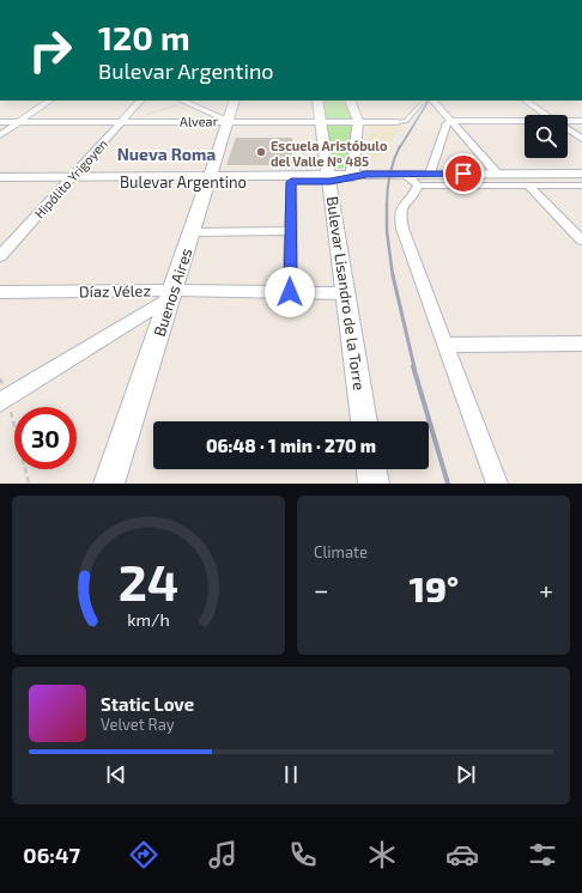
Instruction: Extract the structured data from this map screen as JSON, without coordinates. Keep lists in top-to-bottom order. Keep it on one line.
{"streets":{"main road":["Bulevar Argentino","Buenos Aires","Bulevar Lisandro de la Torre"],"street":["Alvear","Hipólito Yrigoyen","Díaz Vélez"]},"crossings":[["Alvear","Hipólito Yrigoyen"],["Alvear","Buenos Aires"],["Alvear","Bulevar Lisandro de la Torre"],["Hipólito Yrigoyen","Bulevar Argentino"],["Bulevar Argentino","Buenos Aires"],["Bulevar Argentino","Bulevar Lisandro de la Torre"],["Díaz Vélez","Buenos Aires"],["Díaz Vélez","Bulevar Lisandro de la Torre"]],"districts":["Nueva Roma"],"places":["Escuela Aristóbulo del Valle Nº 485"],"page":{"turn":["120 m","Bulevar Argentino"],"limit":"30","trip":"06:48 · 1 min · 270 m","tile":"Climate","heat":["−","19°","+"],"song":["Static Love","Velvet Ray"],"tabs":"06:47","gauge":["24","km/h"]}}
